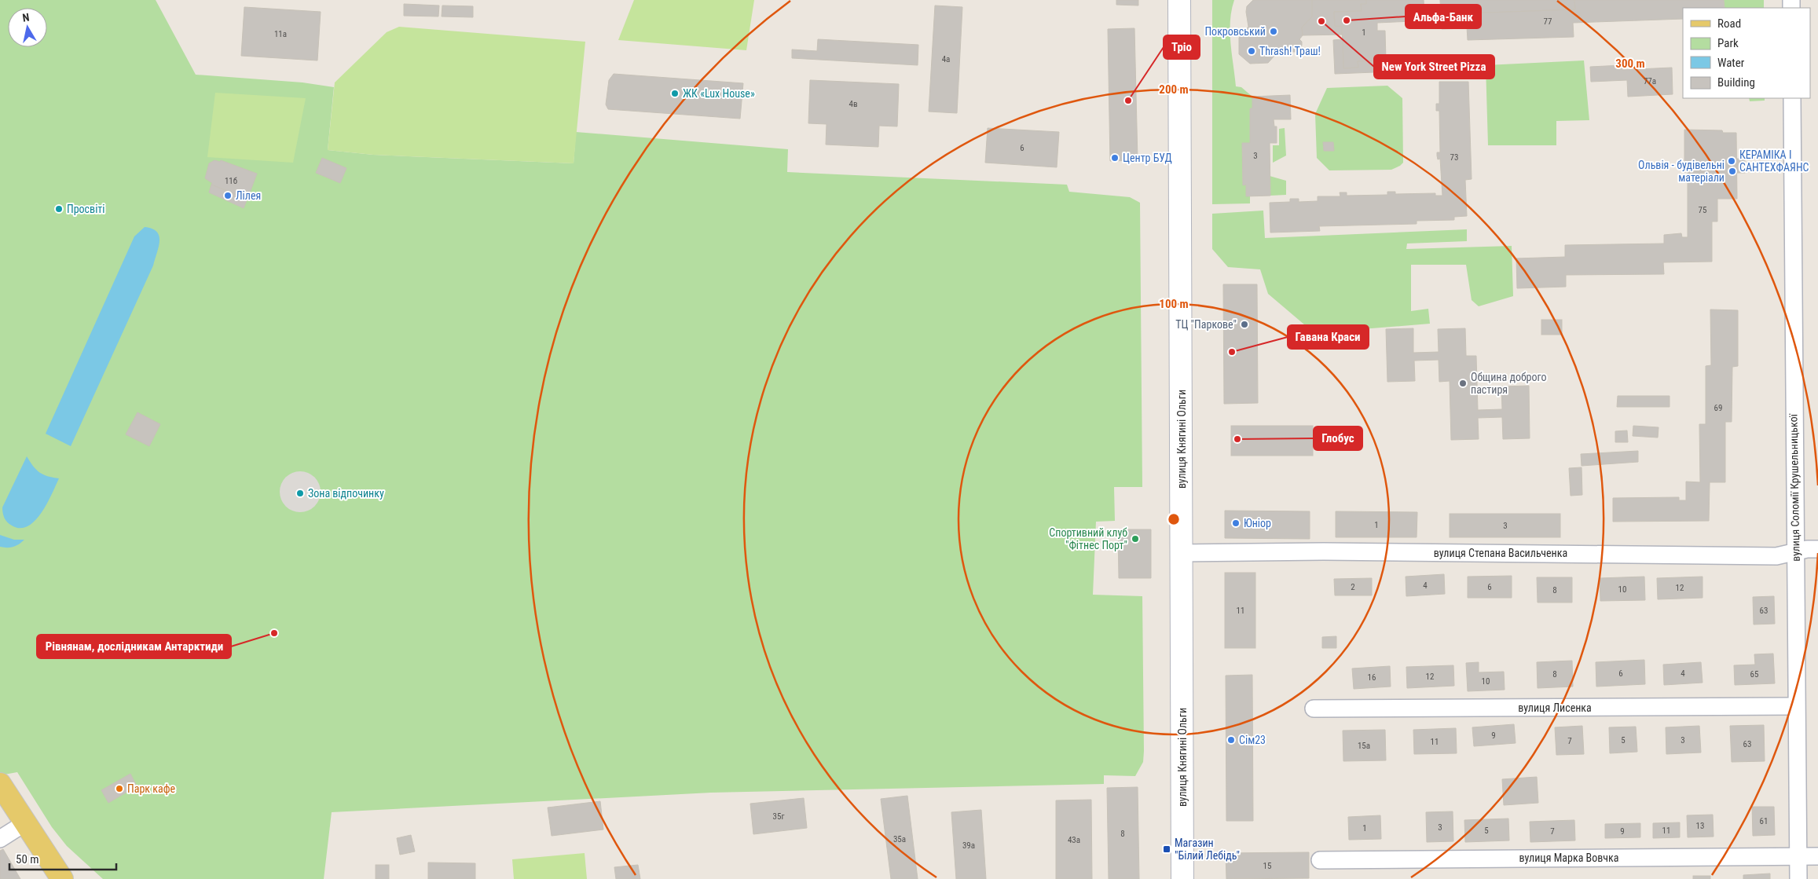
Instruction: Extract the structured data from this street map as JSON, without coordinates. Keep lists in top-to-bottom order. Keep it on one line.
{"streets":{"street":["вулиця Княгині Ольги","вулиця Соломії Крушельницької","вулиця Степана Васильченка","вулиця Лисенка","вулиця Марка Вовчка"]},"crossings":[["вулиця Княгині Ольги","вулиця Степана Васильченка"],["вулиця Соломії Крушельницької","вулиця Степана Васильченка"],["вулиця Соломії Крушельницької","вулиця Лисенка"],["вулиця Соломії Крушельницької","вулиця Марка Вовчка"]],"places":{"other":["Альфа-Банк","New York Street Pizza","Покровський","Thrash! Траш!","ЖК «Lux House»","Тріо","Центр БУД","КЕРАМІКА І САНТЕХФАЯНС","Ольвія - будівельні матеріали","Лілея","Просвіті","ТЦ \"Паркове\"","Гавана Краси","Община доброго пастиря","Глобус","Зона відпочинку","Юніор","Спортивний клуб \"Фітнес Порт\"","Рівнянам, дослідникам Антарктиди","Сім23","Парк кафе"],"transit":["Магазин \"Білий Лебідь\""]},"house_numbers":["77","1","11а","4а","77а","4в","6","3","73","11б","75","69","1","3","4","2","6","12","10","8","11","63","6","4","8","65","12","16","10","9","5","3","7","11","63","15а","35г","61","13","3","1","5","11","7","9","8","35а","43а","39а","15"],"legend":["Road","Park","Water","Building"],"scale_bar":"50 m","north":"top","rings":["300 m","200 m","100 m"]}
